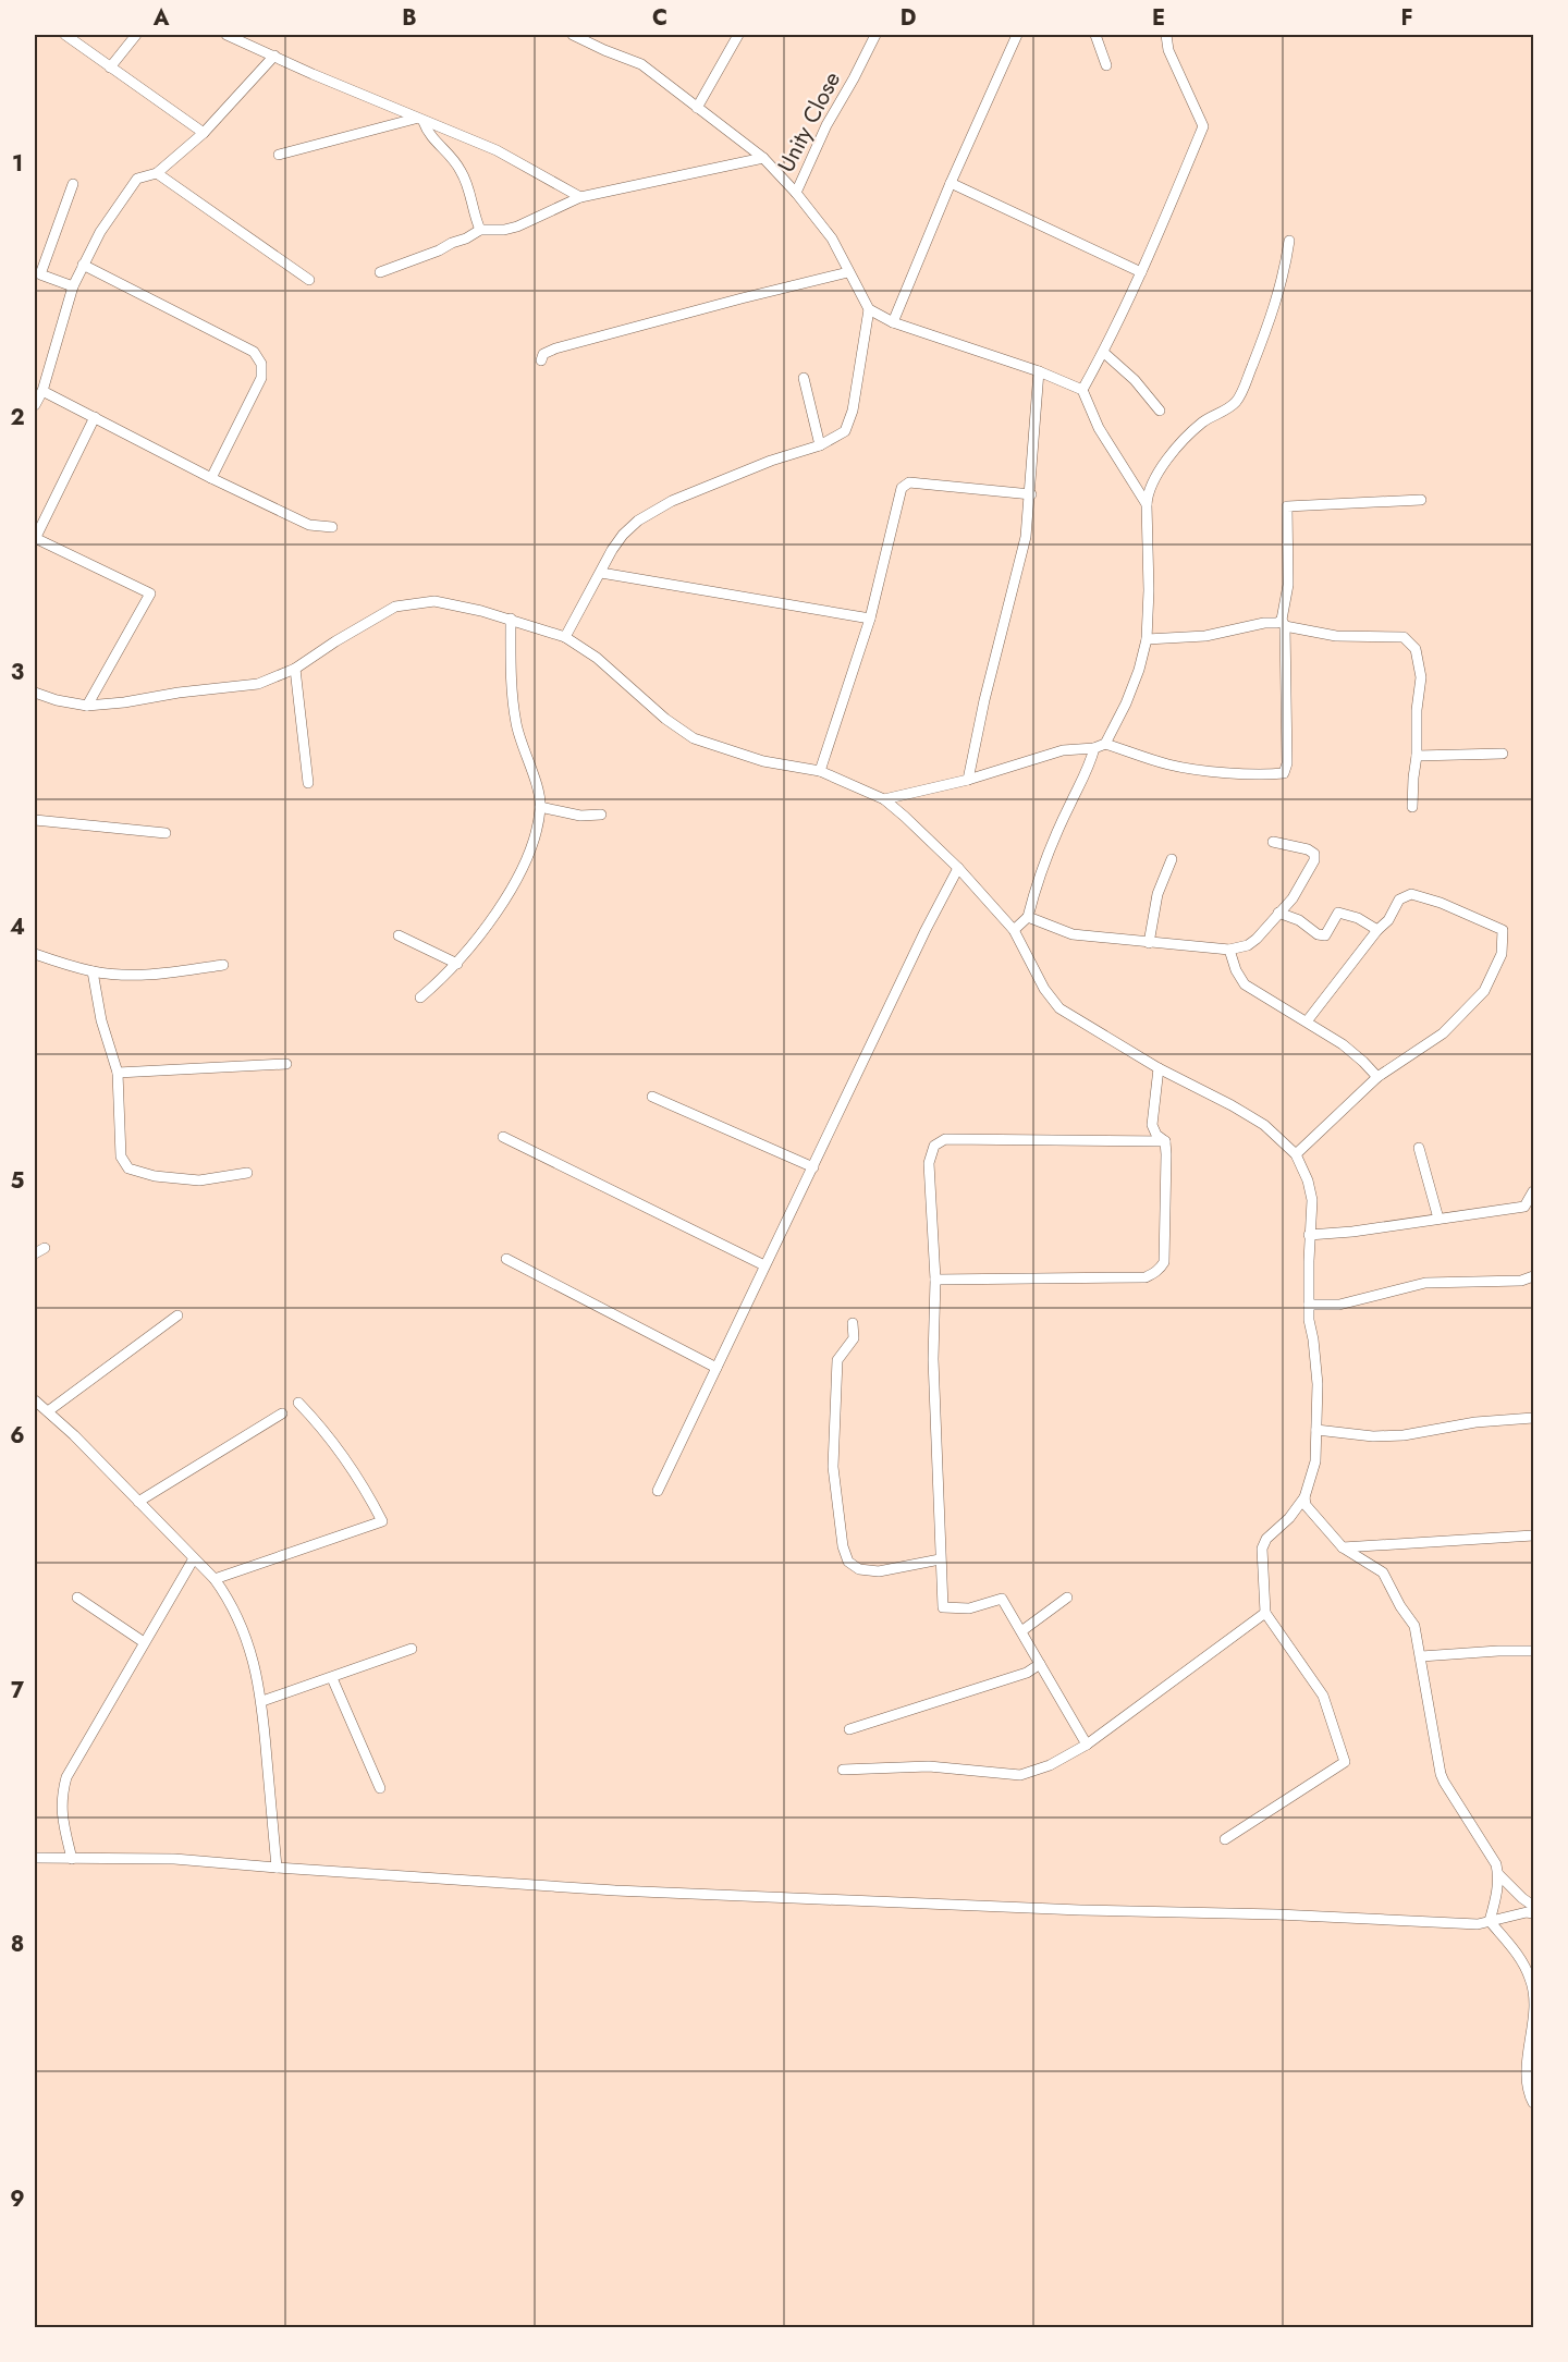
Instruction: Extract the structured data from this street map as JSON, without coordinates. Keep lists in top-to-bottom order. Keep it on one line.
{"streets":{"street":["Unity Close"]},"grid":{"columns":["A","B","C","D","E","F"],"rows":["1","2","3","4","5","6","7","8","9"]}}
